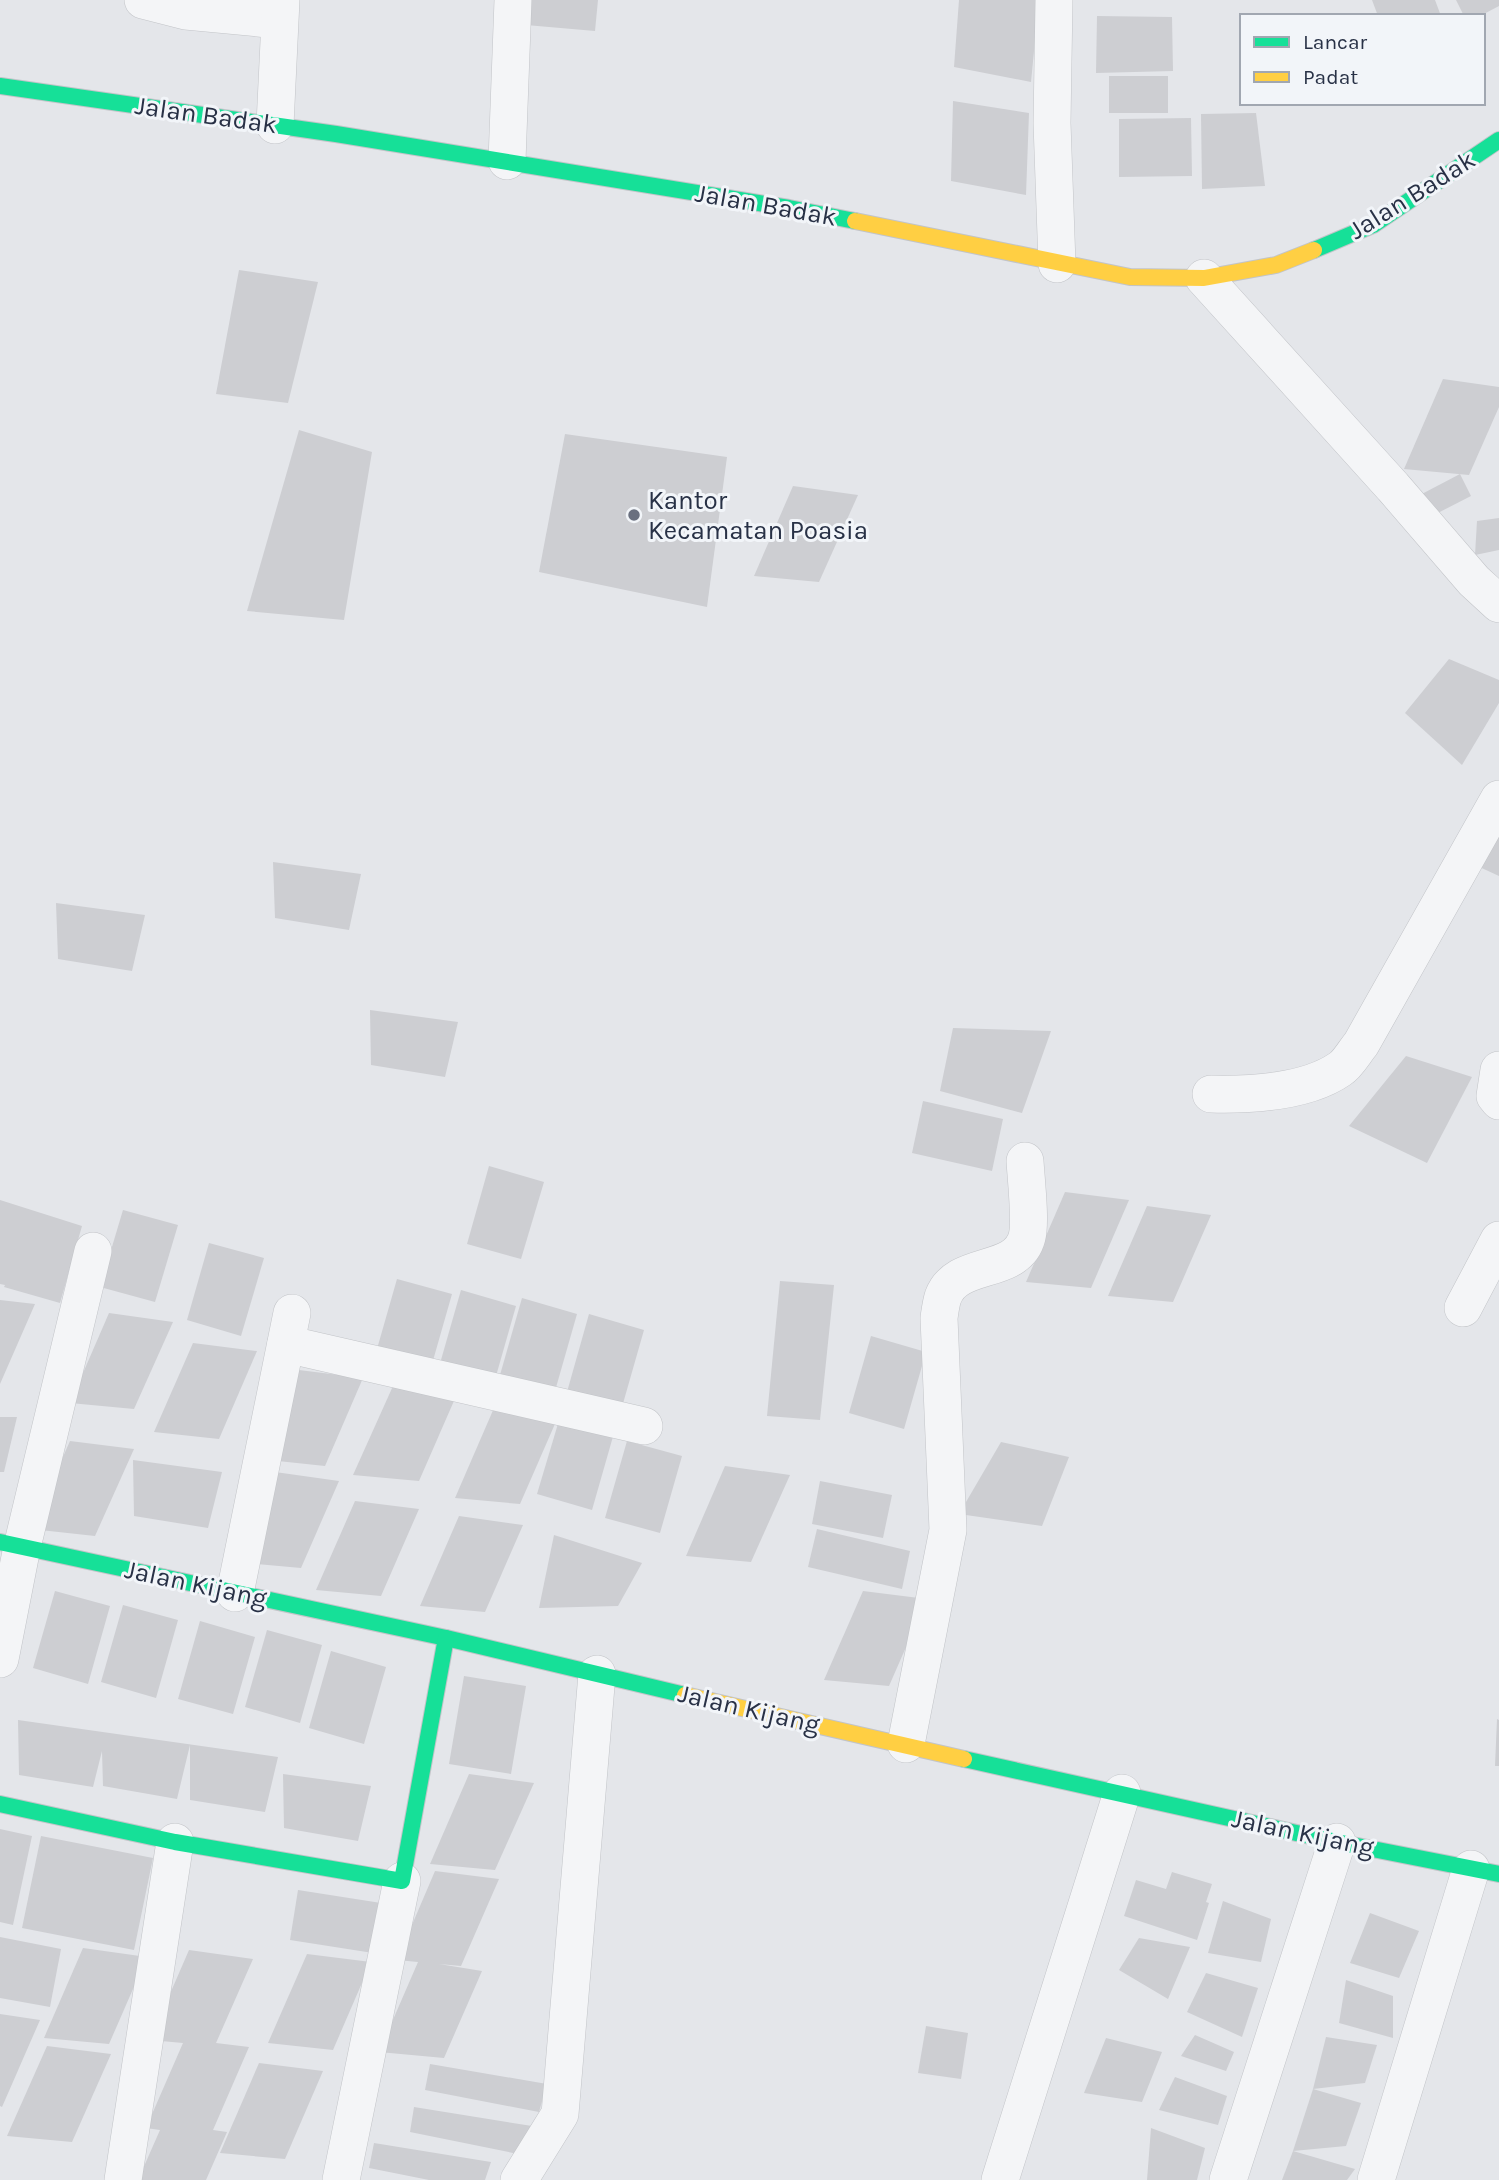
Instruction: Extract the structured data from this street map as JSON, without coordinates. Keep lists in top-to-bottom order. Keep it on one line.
{"streets":{"street":["Jalan Badak","Jalan Kijang"]},"places":["Kantor Kecamatan Poasia"],"legend":["Lancar","Padat"]}
